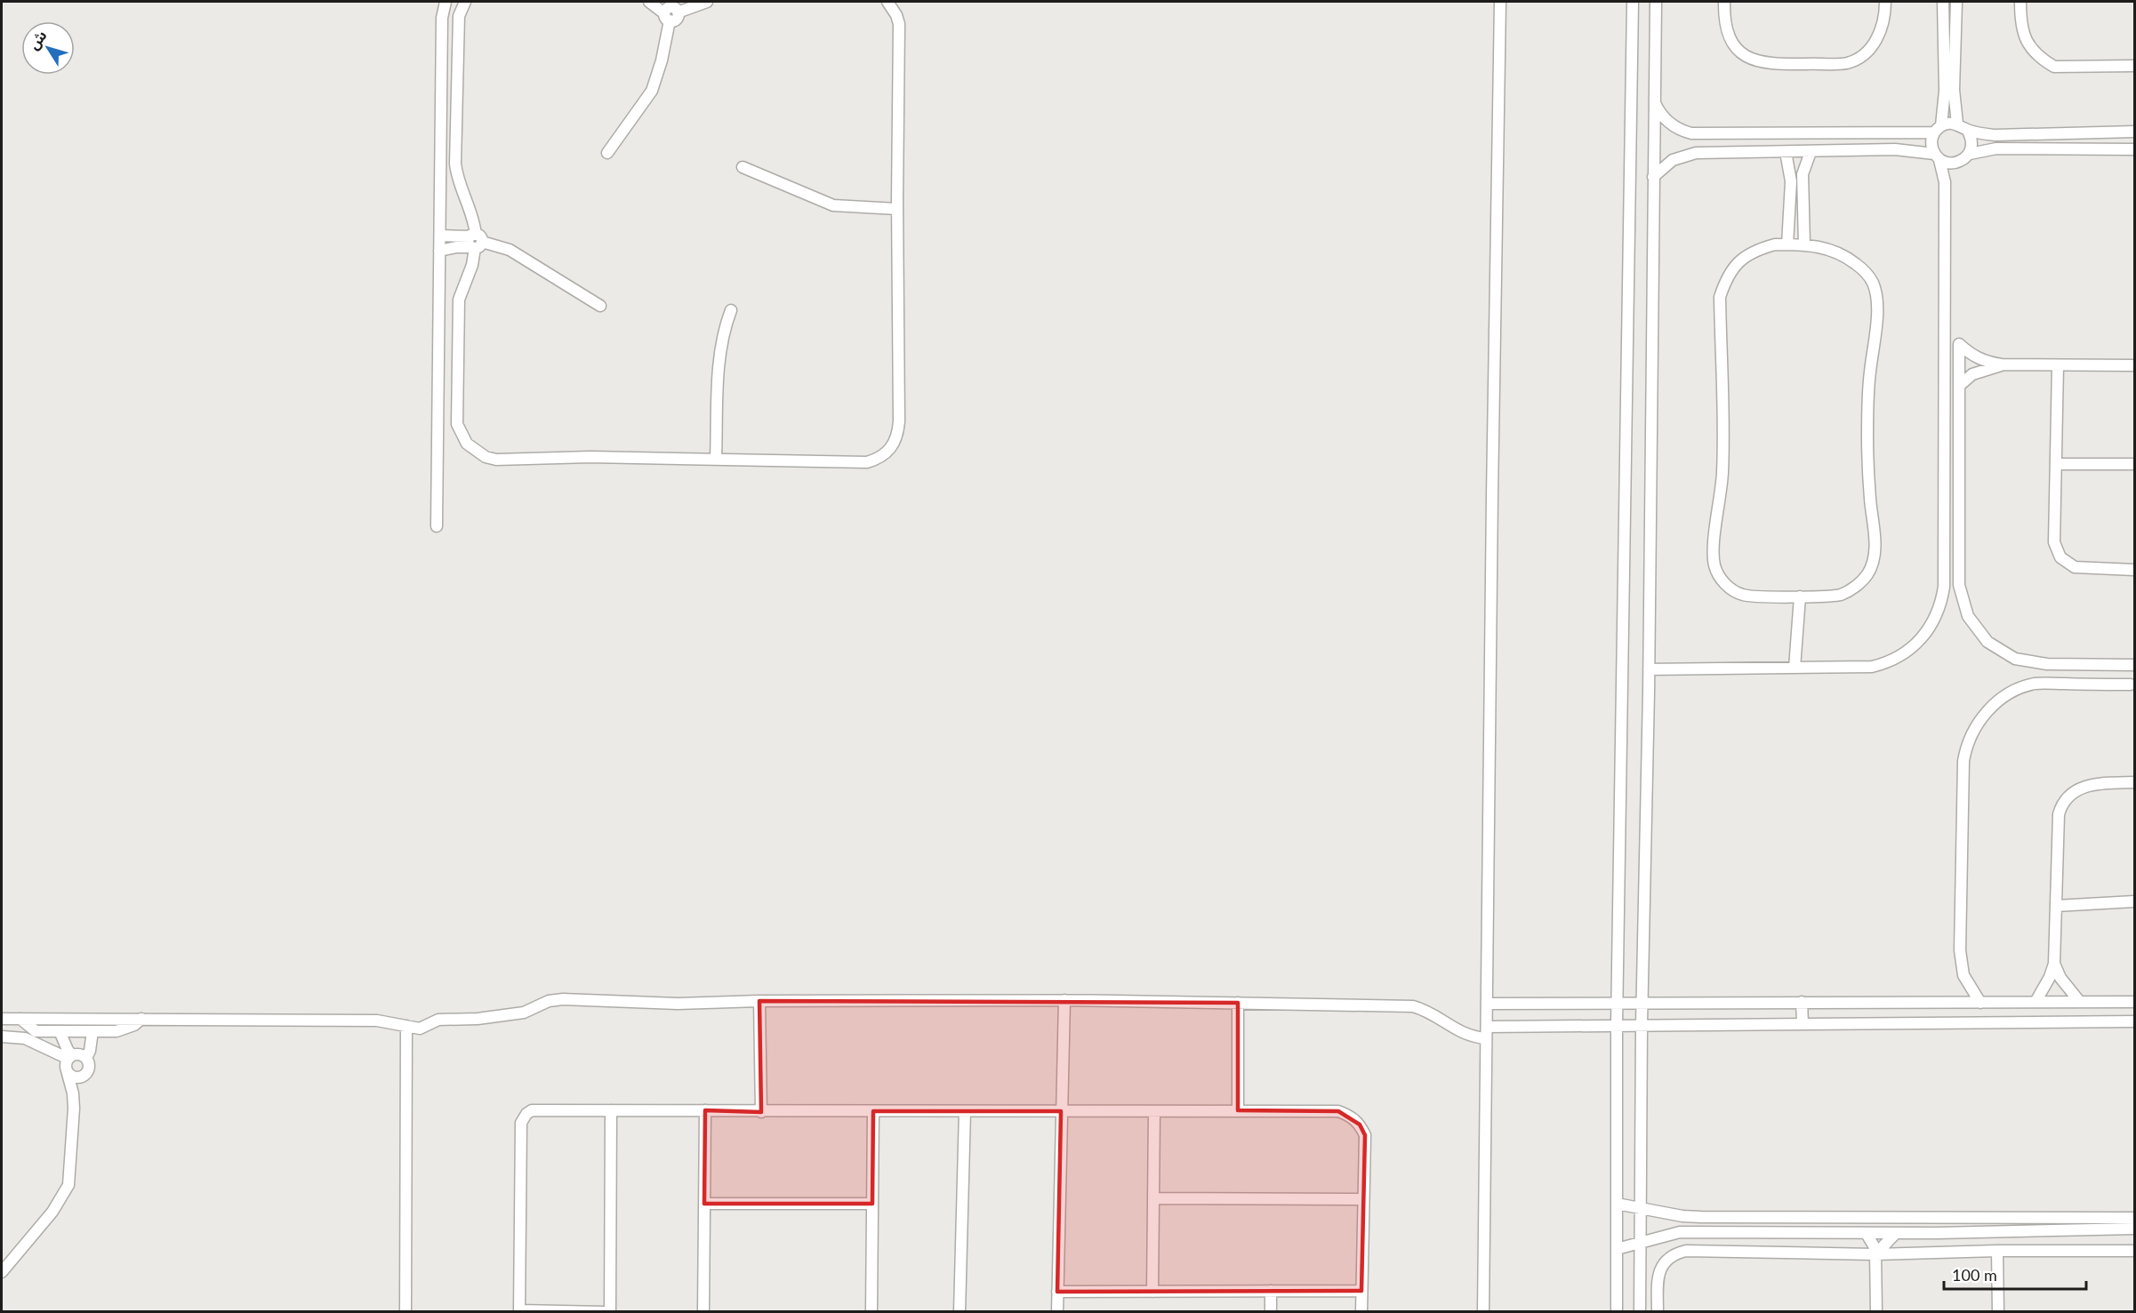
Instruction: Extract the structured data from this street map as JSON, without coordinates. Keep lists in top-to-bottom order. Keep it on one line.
{"scale_bar":"100 m","north":"top left"}
